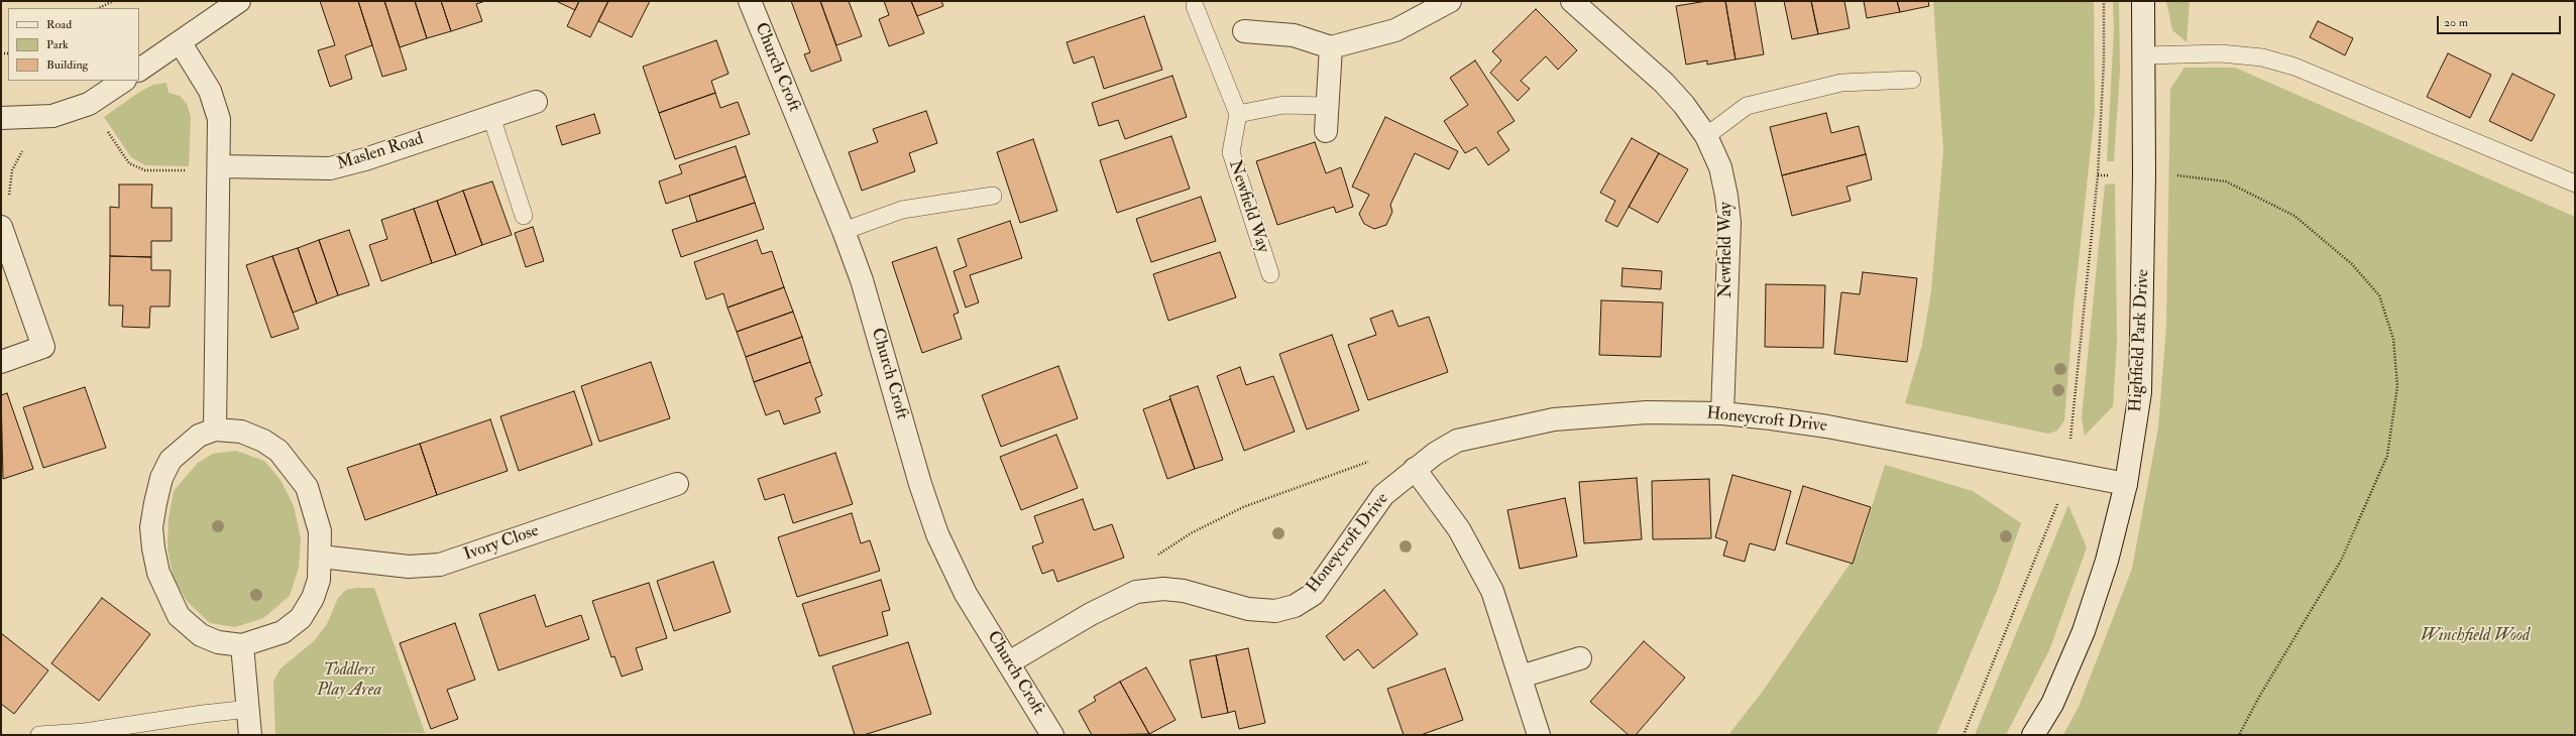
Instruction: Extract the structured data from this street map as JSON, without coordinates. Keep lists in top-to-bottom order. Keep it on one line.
{"streets":{"street":["Church Croft","Maslen Road","Newfield Way","Highfield Park Drive","Honeycroft Drive","Ivory Close"]},"crossings":[["Church Croft","Honeycroft Drive"],["Newfield Way","Honeycroft Drive"],["Highfield Park Drive","Honeycroft Drive"]],"parks":["Winchfield Wood","Toddlers Play Area"],"legend":["Road","Park","Building"],"scale_bar":"20 m"}
